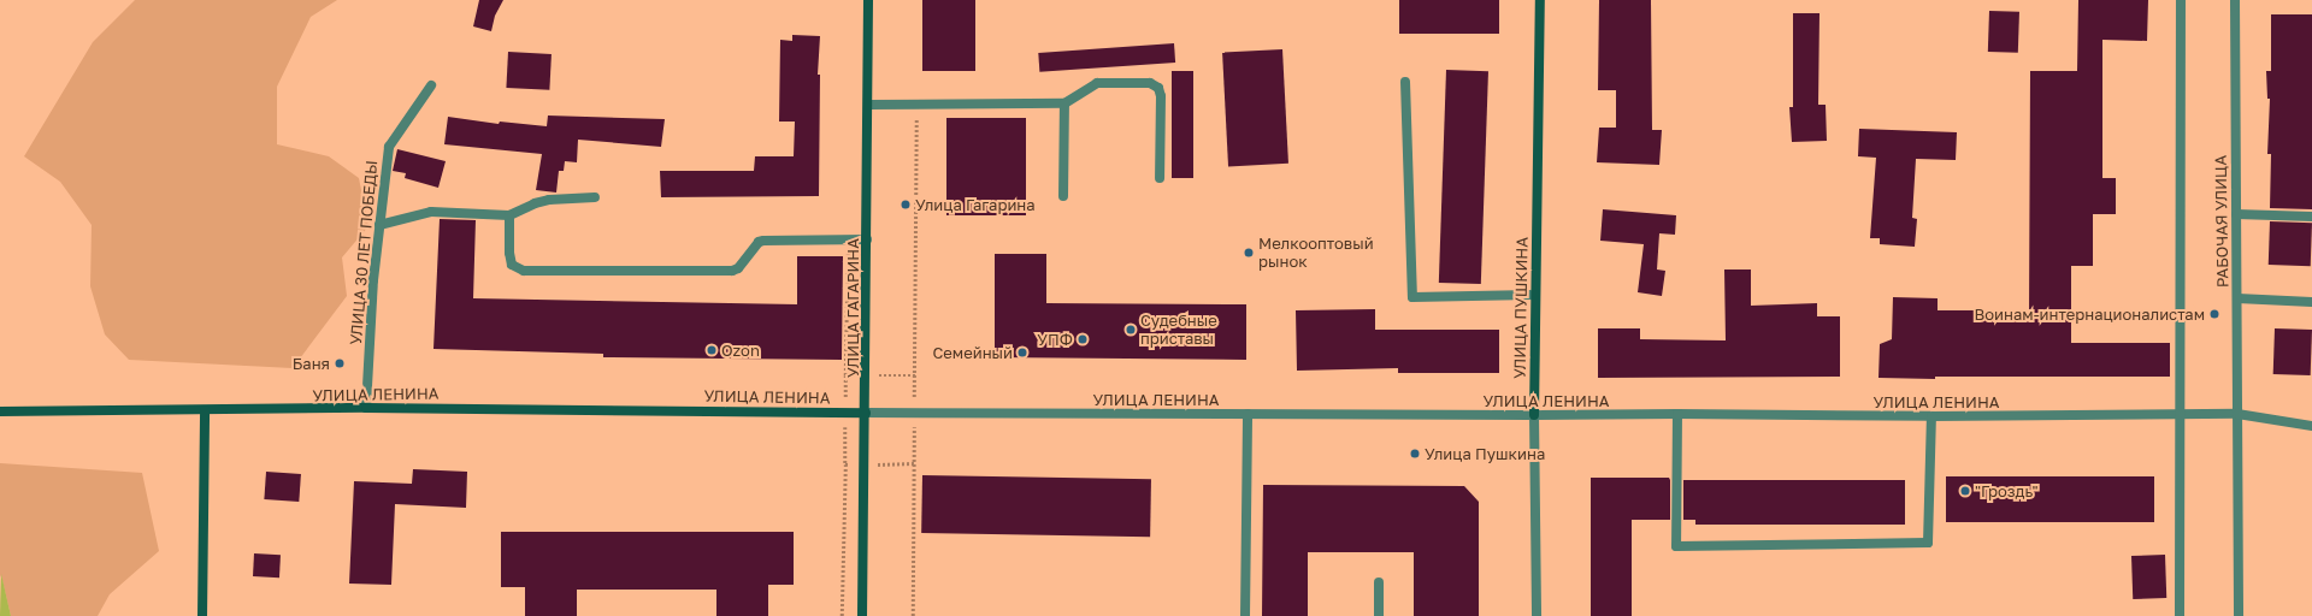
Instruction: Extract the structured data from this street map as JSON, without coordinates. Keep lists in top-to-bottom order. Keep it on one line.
{"streets":{"street":["РАБОЧАЯ УЛИЦА","УЛИЦА 30 ЛЕТ ПОБЕДЫ","УЛИЦА ГАГАРИНА","УЛИЦА ПУШКИНА","УЛИЦА ЛЕНИНА"]},"crossings":[["РАБОЧАЯ УЛИЦА","УЛИЦА ЛЕНИНА"],["УЛИЦА 30 ЛЕТ ПОБЕДЫ","УЛИЦА ЛЕНИНА"],["УЛИЦА ГАГАРИНА","УЛИЦА ЛЕНИНА"],["УЛИЦА ПУШКИНА","УЛИЦА ЛЕНИНА"]],"places":["Улица Гагарина","Мелкооптовый рынок","Воинам-интернационалистам","Судебные приставы","УПФ","Ozon","Семейный","Баня","Улица Пушкина","\"Гроздь\""]}
